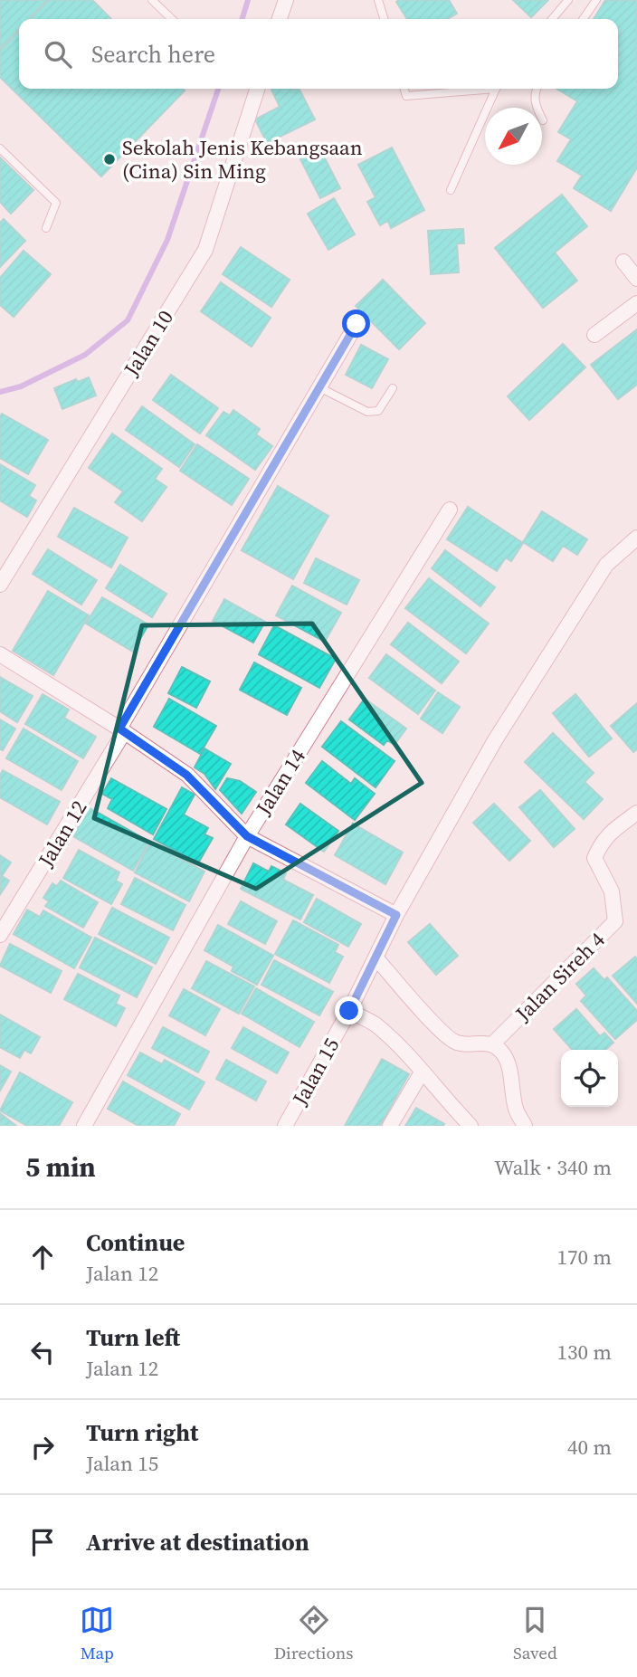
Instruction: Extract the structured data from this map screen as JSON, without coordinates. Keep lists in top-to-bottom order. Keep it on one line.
{"streets":{"street":["Jalan 10","Jalan 14","Jalan 12","Jalan Sireh 4","Jalan 15"]},"places":["Sekolah Jenis Kebangsaan (Cina) Sin Ming"],"north":"bottom left","page":{"search":"Search here","heading":["5 min","Walk · 340 m"],"list":[["Continue","Jalan 12","170 m"],["Turn left","Jalan 12","130 m"],["Turn right","Jalan 15","40 m"],"Arrive at destination"],"nav":["Map","Directions","Saved"]}}
